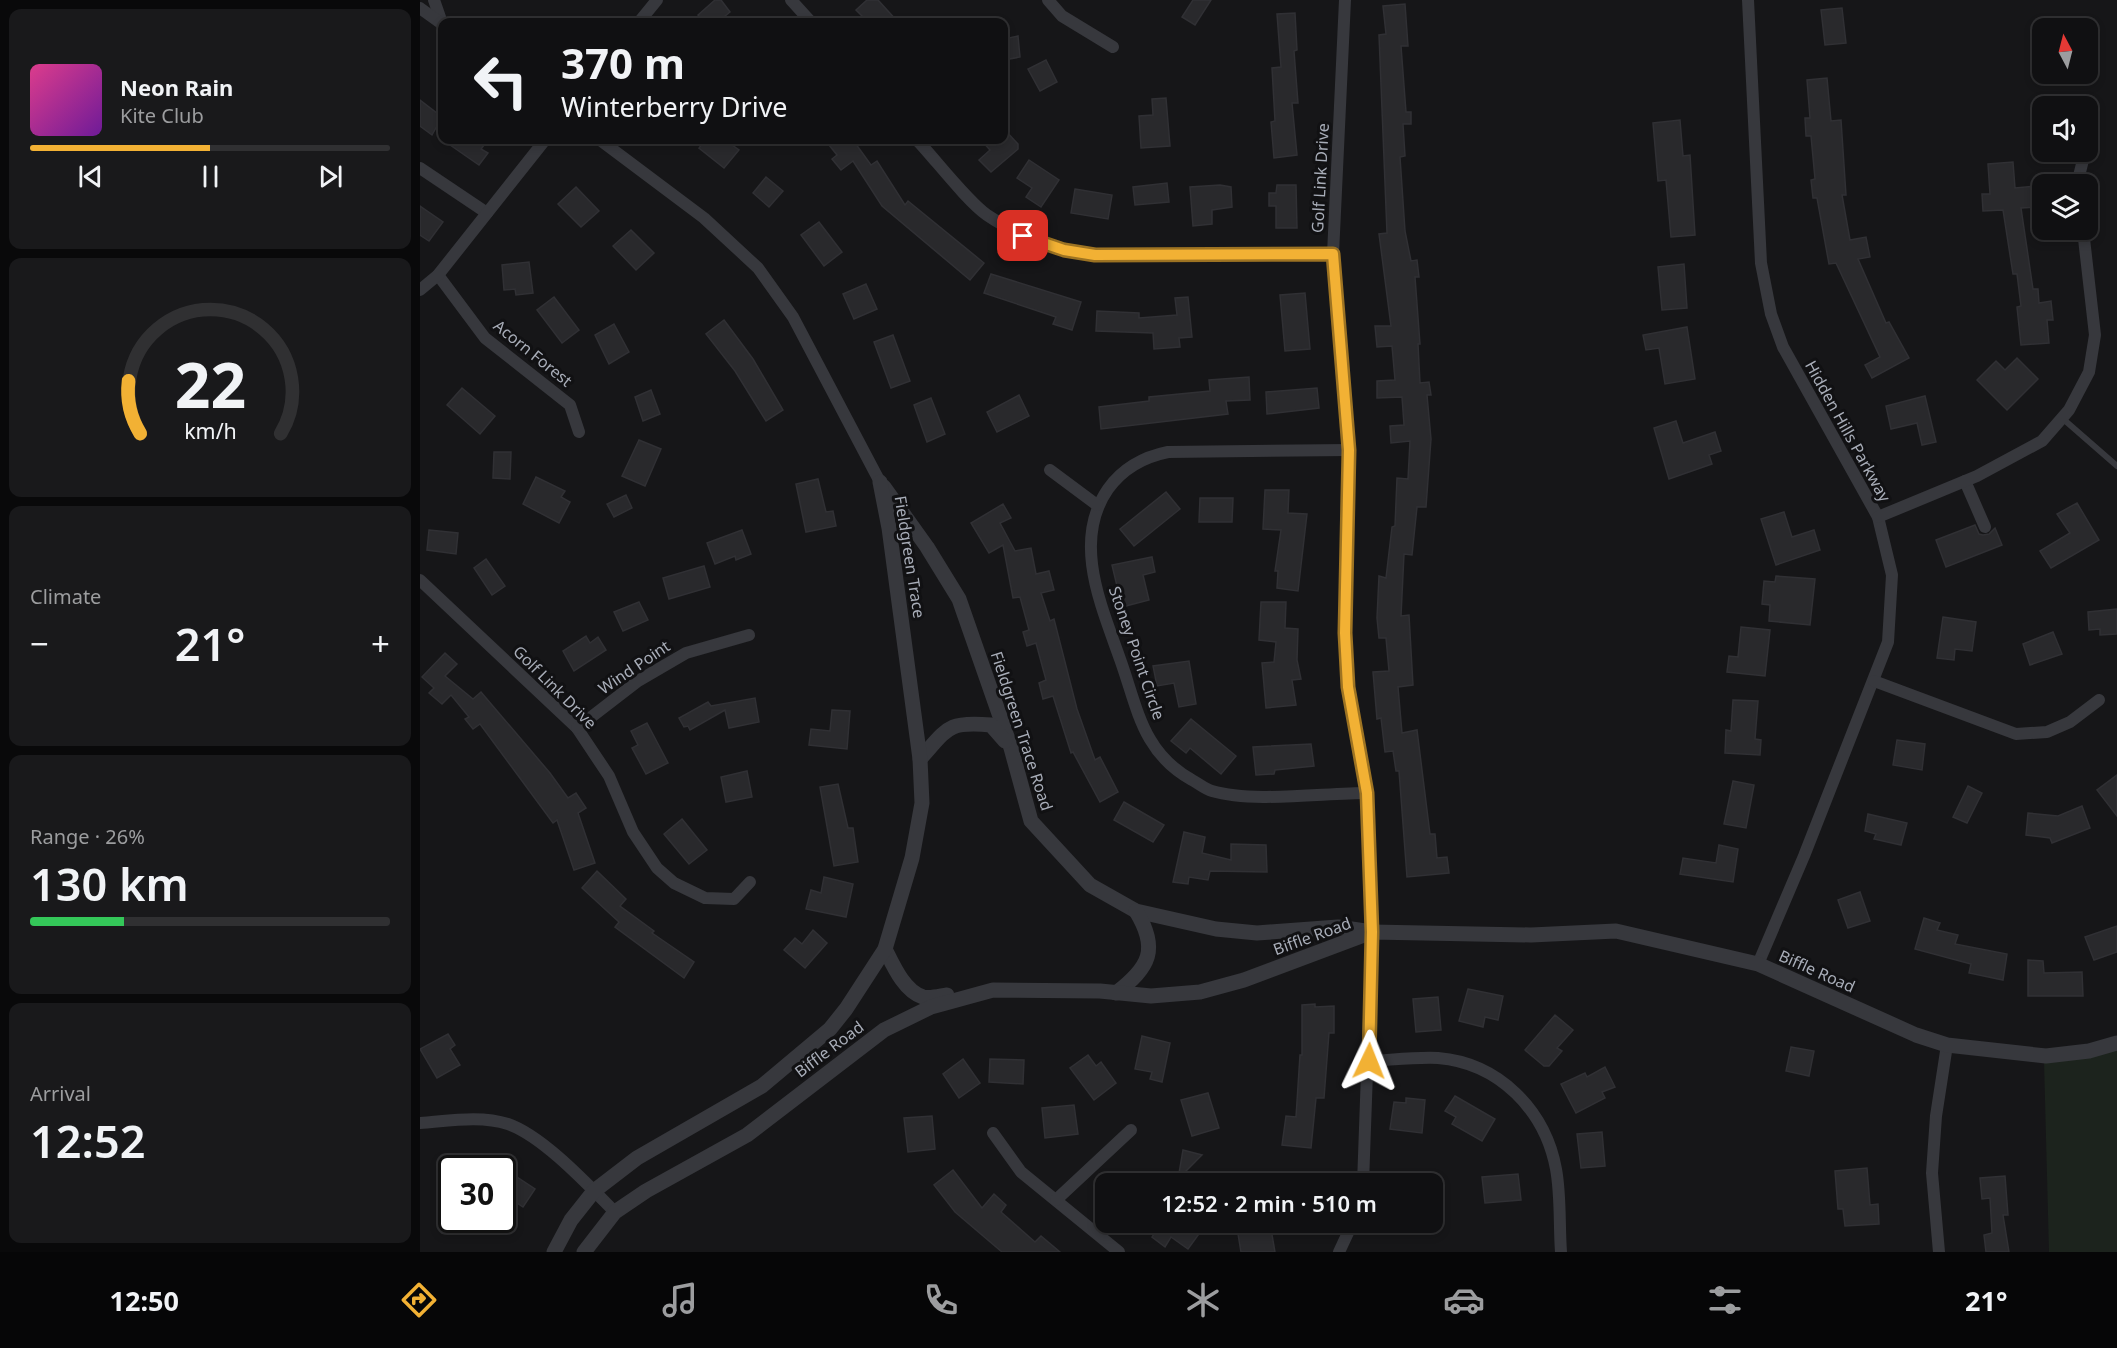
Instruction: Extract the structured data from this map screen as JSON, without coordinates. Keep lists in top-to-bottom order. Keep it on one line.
{"streets":{"street":["Golf Link Drive","Acorn Forest","Hidden Hills Parkway","Fieldgreen Trace","Stoney Point Circle","Wind Point","Fieldgreen Trace Road","Biffle Road"]},"crossings":[["Golf Link Drive","Stoney Point Circle"],["Golf Link Drive","Wind Point"],["Golf Link Drive","Fieldgreen Trace Road"],["Golf Link Drive","Biffle Road"],["Hidden Hills Parkway","Biffle Road"],["Fieldgreen Trace","Fieldgreen Trace Road"],["Fieldgreen Trace","Biffle Road"],["Fieldgreen Trace Road","Biffle Road"]],"north":"top","page":{"turn":["370 m","Winterberry Drive"],"song":["Neon Rain","Kite Club"],"tile":["Climate",["Range · 26%","130 km"],["Arrival","12:52"]],"heat":["−","21°","+"],"limit":"30","trip":"12:52 · 2 min · 510 m","tabs":["12:50","21°"],"gauge":["22","km/h"]}}
